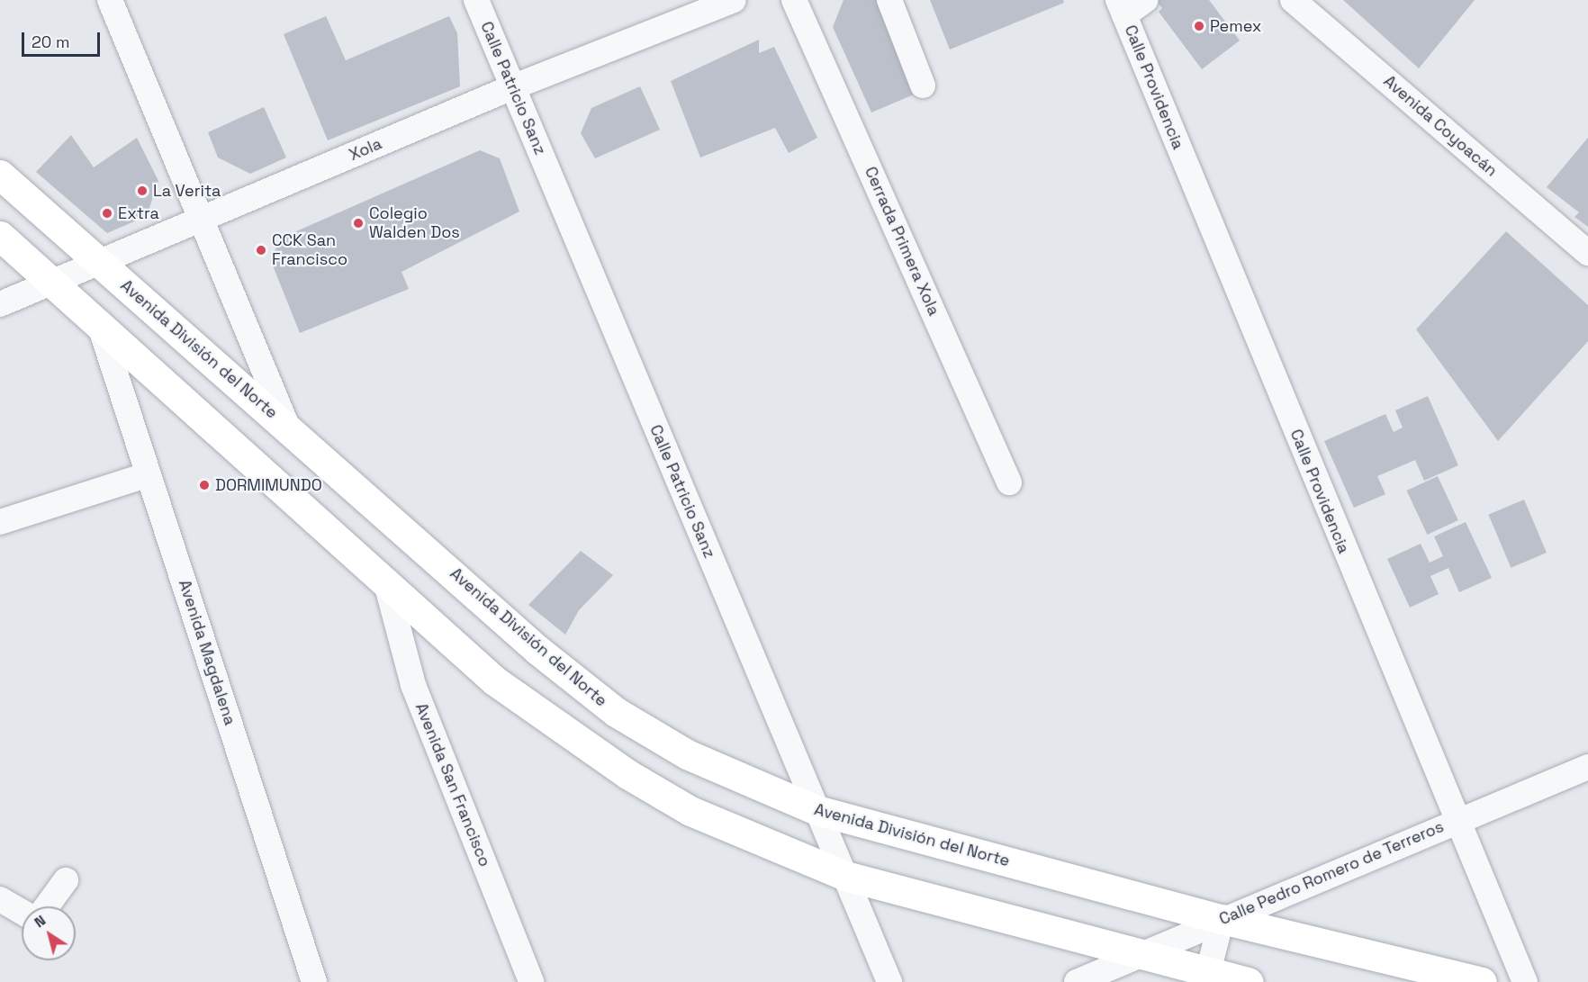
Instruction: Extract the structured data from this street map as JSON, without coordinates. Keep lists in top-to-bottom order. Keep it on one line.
{"streets":{"main road":["Avenida División del Norte"],"street":["Calle Providencia","Calle Patricio Sanz","Avenida Coyoacán","Xola","Cerrada Primera Xola","Avenida Magdalena","Avenida San Francisco","Calle Pedro Romero de Terreros"]},"crossings":[["Calle Providencia","Calle Pedro Romero de Terreros"],["Calle Patricio Sanz","Xola"],["Calle Patricio Sanz","Avenida División del Norte"],["Xola","Avenida División del Norte"],["Avenida División del Norte","Calle Pedro Romero de Terreros"]],"places":["Pemex","La Verita","Extra","Colegio Walden Dos","CCK San Francisco","DORMIMUNDO"],"scale_bar":"20 m","north":"top left"}
